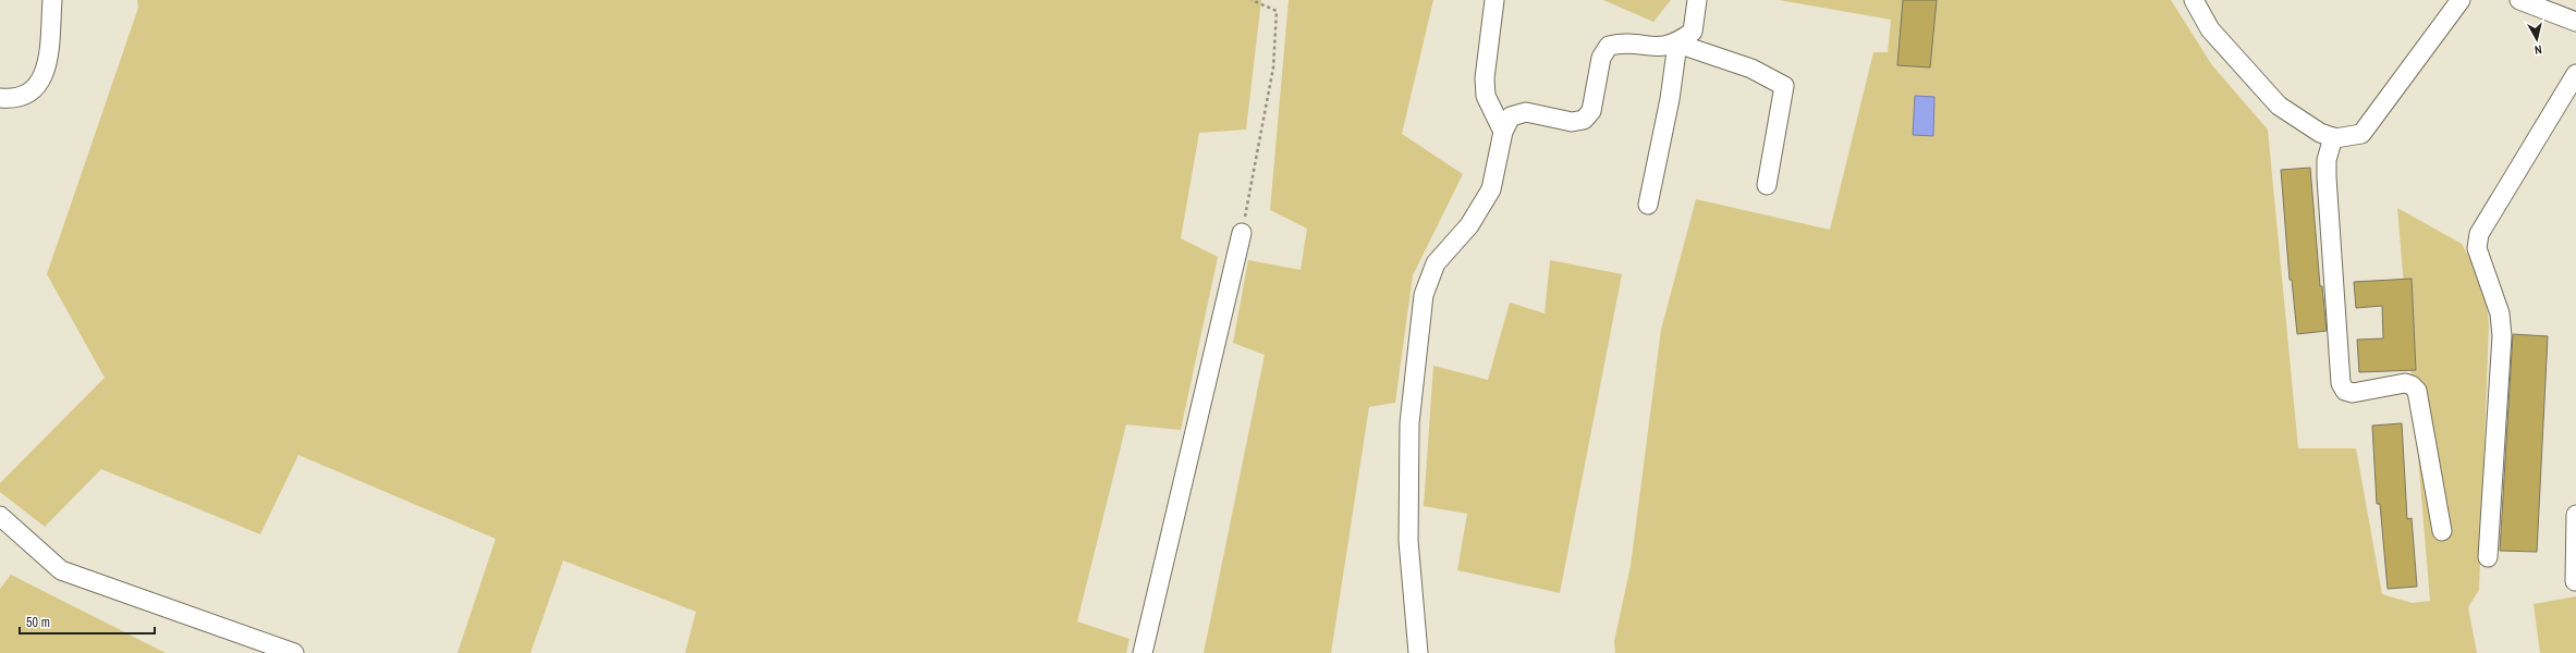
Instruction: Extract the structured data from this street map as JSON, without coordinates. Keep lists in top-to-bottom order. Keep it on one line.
{"scale_bar":"50 m","north":"bottom"}
